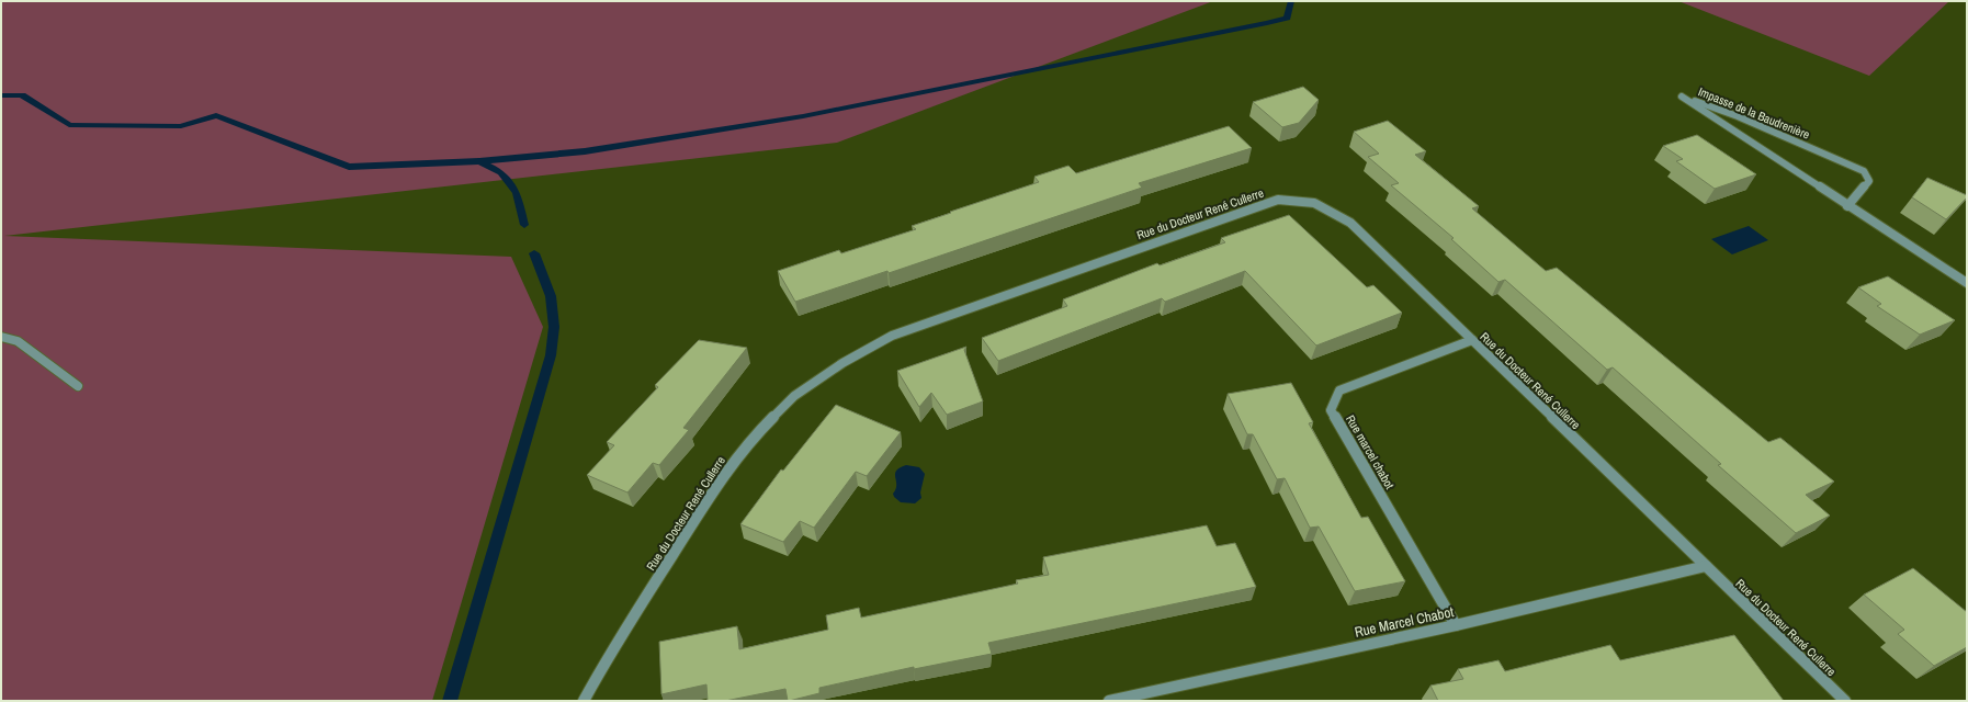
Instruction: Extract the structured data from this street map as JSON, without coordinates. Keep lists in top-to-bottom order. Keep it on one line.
{"streets":{"street":["Impasse de la Baudrenière","Rue du Docteur René Cullerre","Rue marcel chabot","Rue Marcel Chabot"]},"crossings":[["Rue du Docteur René Cullerre","Rue marcel chabot"],["Rue du Docteur René Cullerre","Rue Marcel Chabot"],["Rue marcel chabot","Rue Marcel Chabot"]]}
